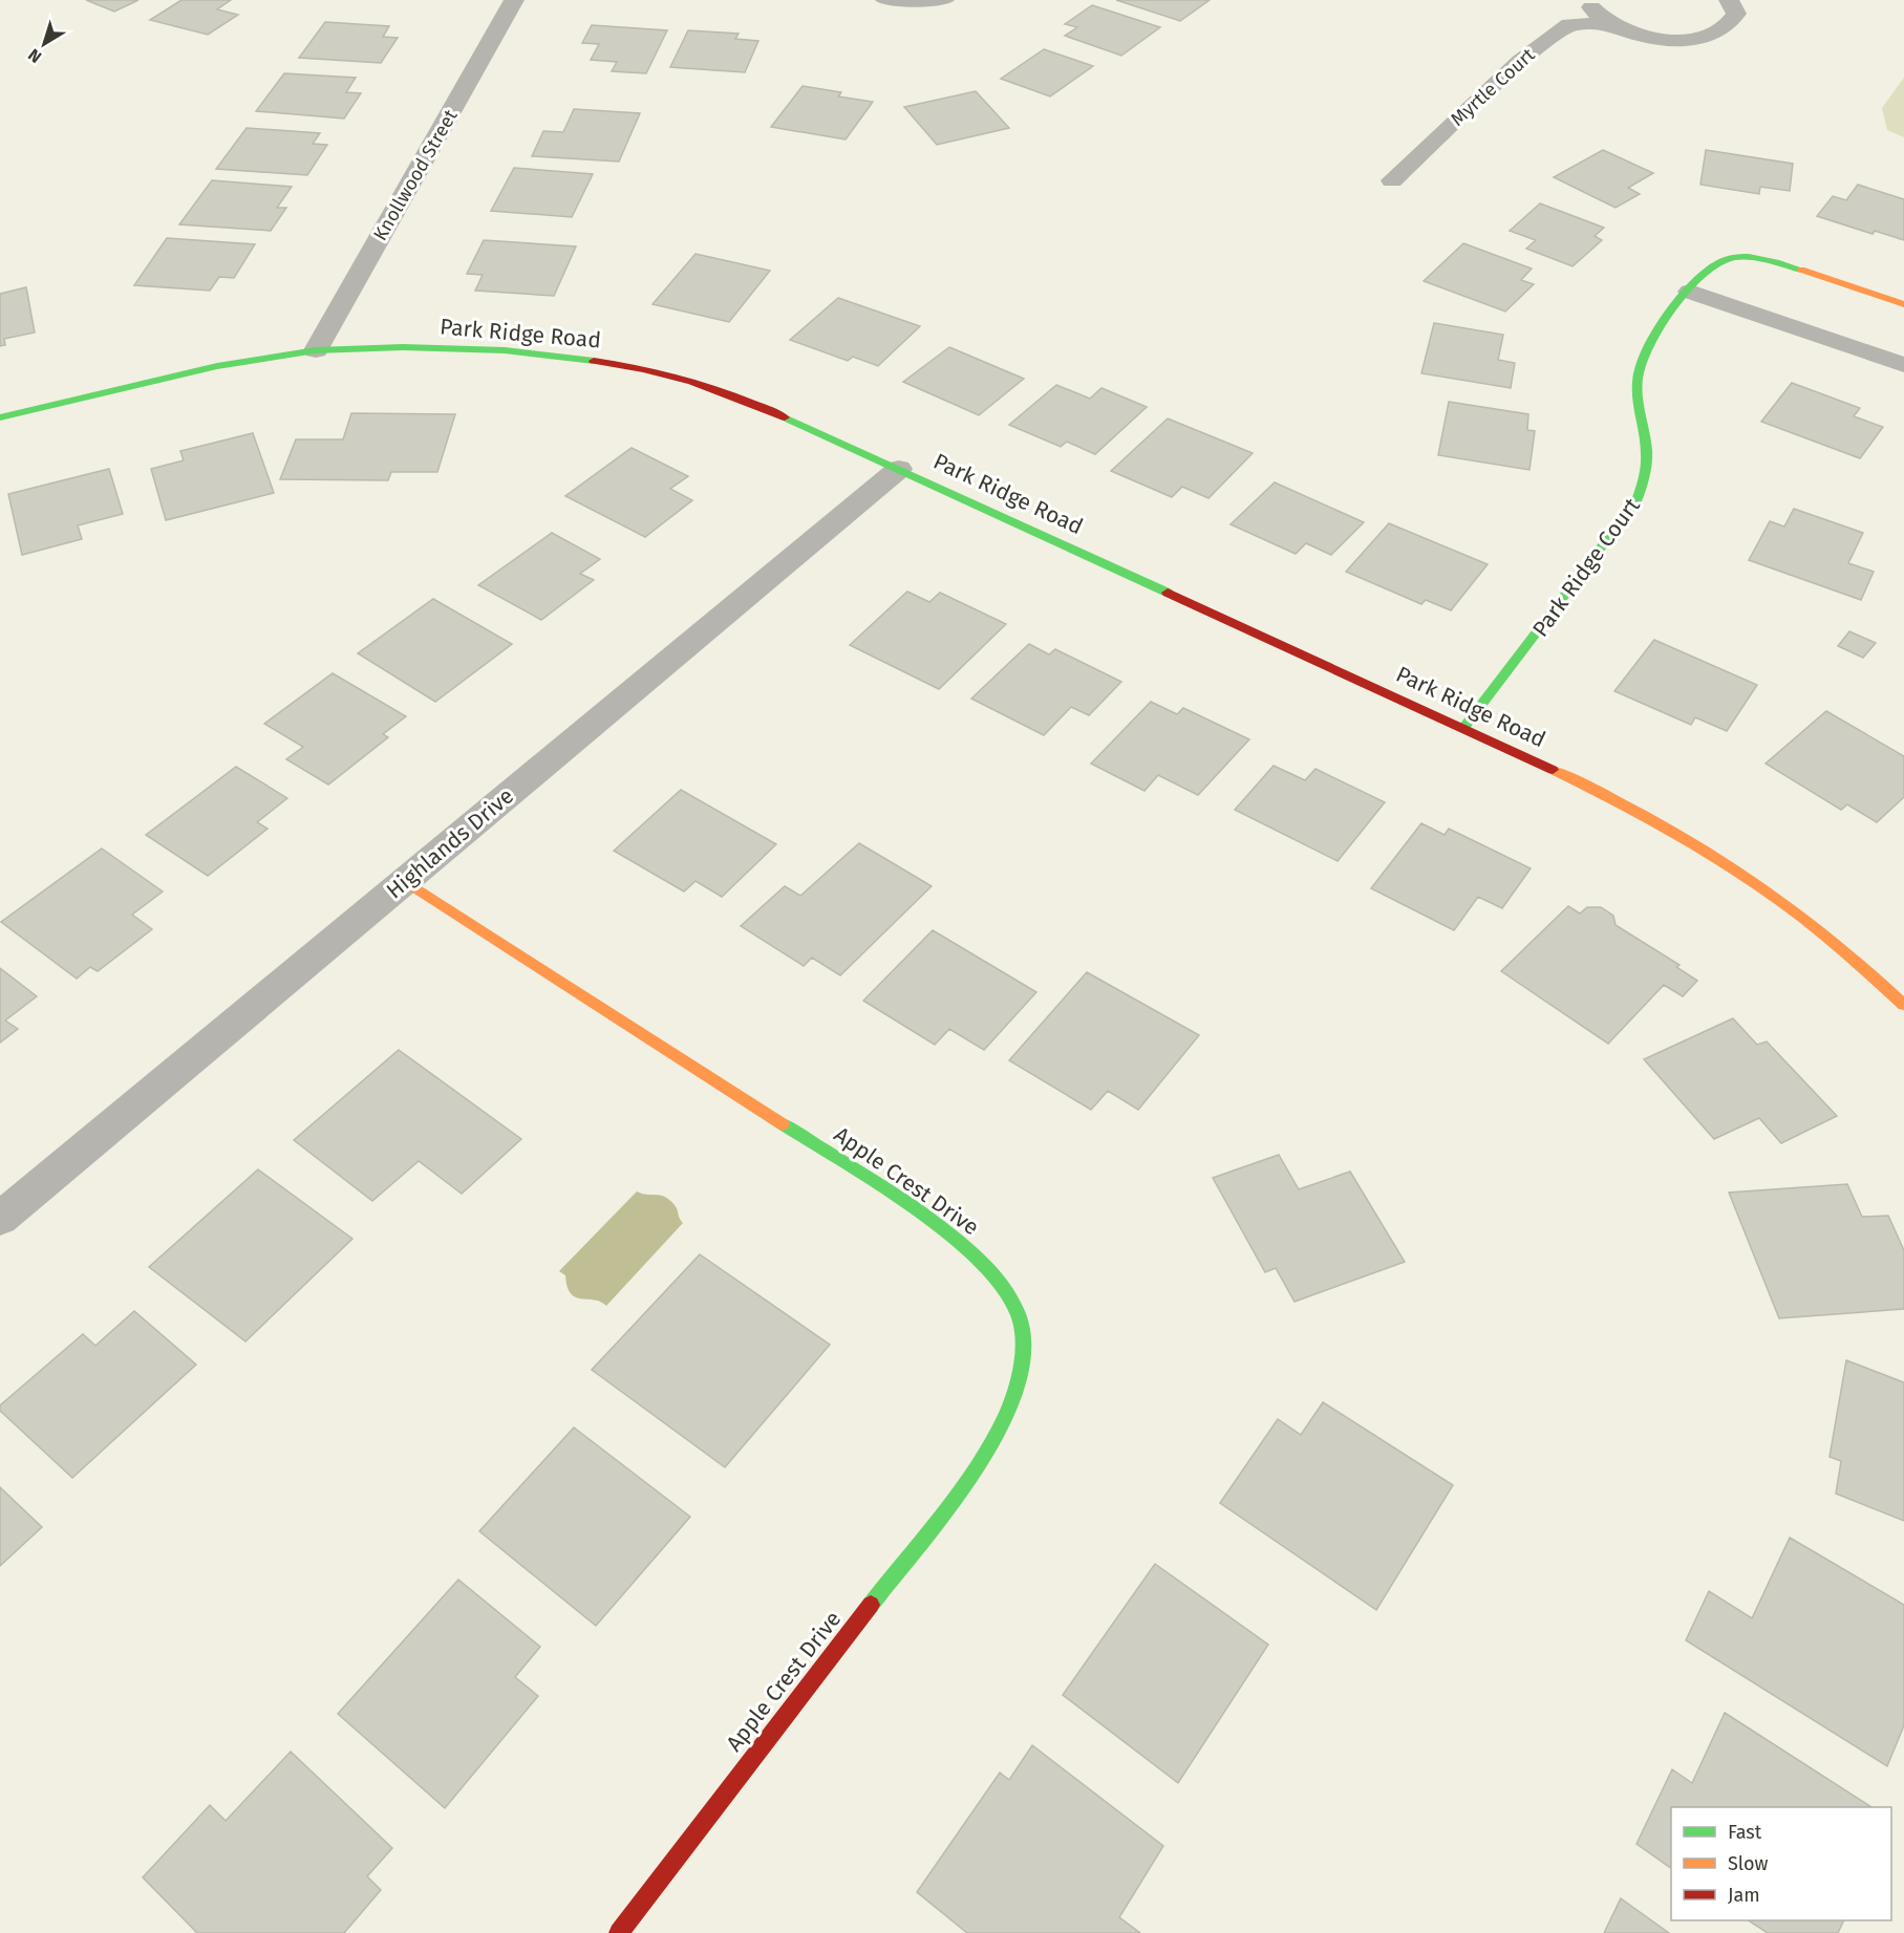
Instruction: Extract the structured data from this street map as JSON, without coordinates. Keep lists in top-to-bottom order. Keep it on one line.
{"streets":{"street":["Myrtle Court","Knollwood Street","Park Ridge Road","Park Ridge Court","Highlands Drive","Apple Crest Drive"]},"crossings":[["Knollwood Street","Park Ridge Road"],["Park Ridge Road","Park Ridge Court"],["Park Ridge Road","Highlands Drive"],["Highlands Drive","Apple Crest Drive"]],"legend":["Fast","Slow","Jam"],"north":"bottom left"}
